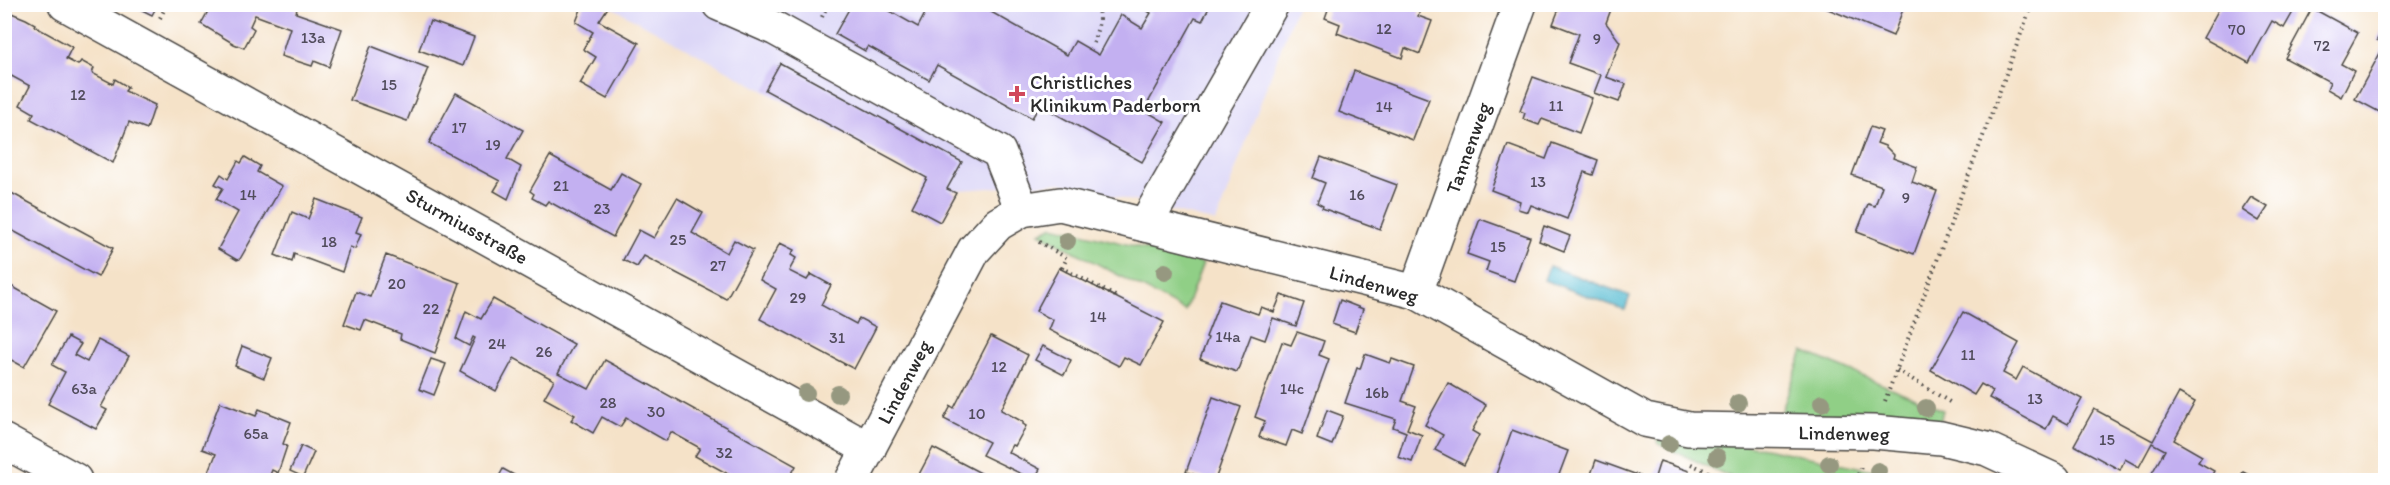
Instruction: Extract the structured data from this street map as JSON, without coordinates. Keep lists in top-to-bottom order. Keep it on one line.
{"streets":{"street":["Tannenweg","Sturmiusstraße","Lindenweg"]},"crossings":[["Tannenweg","Lindenweg"],["Sturmiusstraße","Lindenweg"]],"places":{"health":["Christliches Klinikum Paderborn"]},"house_numbers":["12","70","13a","9","72","15","12","11","14","17","19","13","21","14","16","9","23","25","18","15","27","20","29","22","14","14a","31","24","26","11","12","63a","14c","16b","13","28","30","10","65a","15","32"]}
